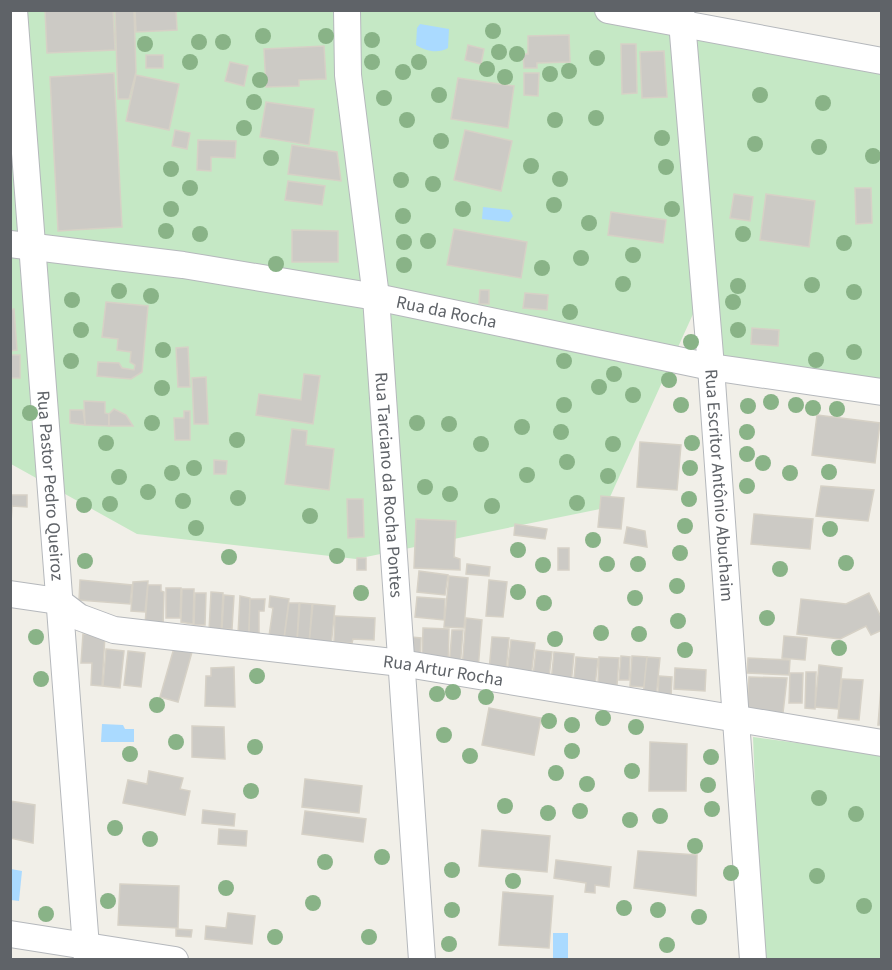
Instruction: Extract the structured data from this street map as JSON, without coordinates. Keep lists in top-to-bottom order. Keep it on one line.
{"streets":{"street":["Rua da Rocha","Rua Pastor Pedro Queiroz","Rua Tarciano da Rocha Pontes","Rua Escritor Antônio Abuchaim","Rua Artur Rocha"]},"crossings":[["Rua da Rocha","Rua Pastor Pedro Queiroz"],["Rua da Rocha","Rua Tarciano da Rocha Pontes"],["Rua da Rocha","Rua Escritor Antônio Abuchaim"],["Rua Pastor Pedro Queiroz","Rua Artur Rocha"],["Rua Tarciano da Rocha Pontes","Rua Artur Rocha"],["Rua Escritor Antônio Abuchaim","Rua Artur Rocha"]]}
